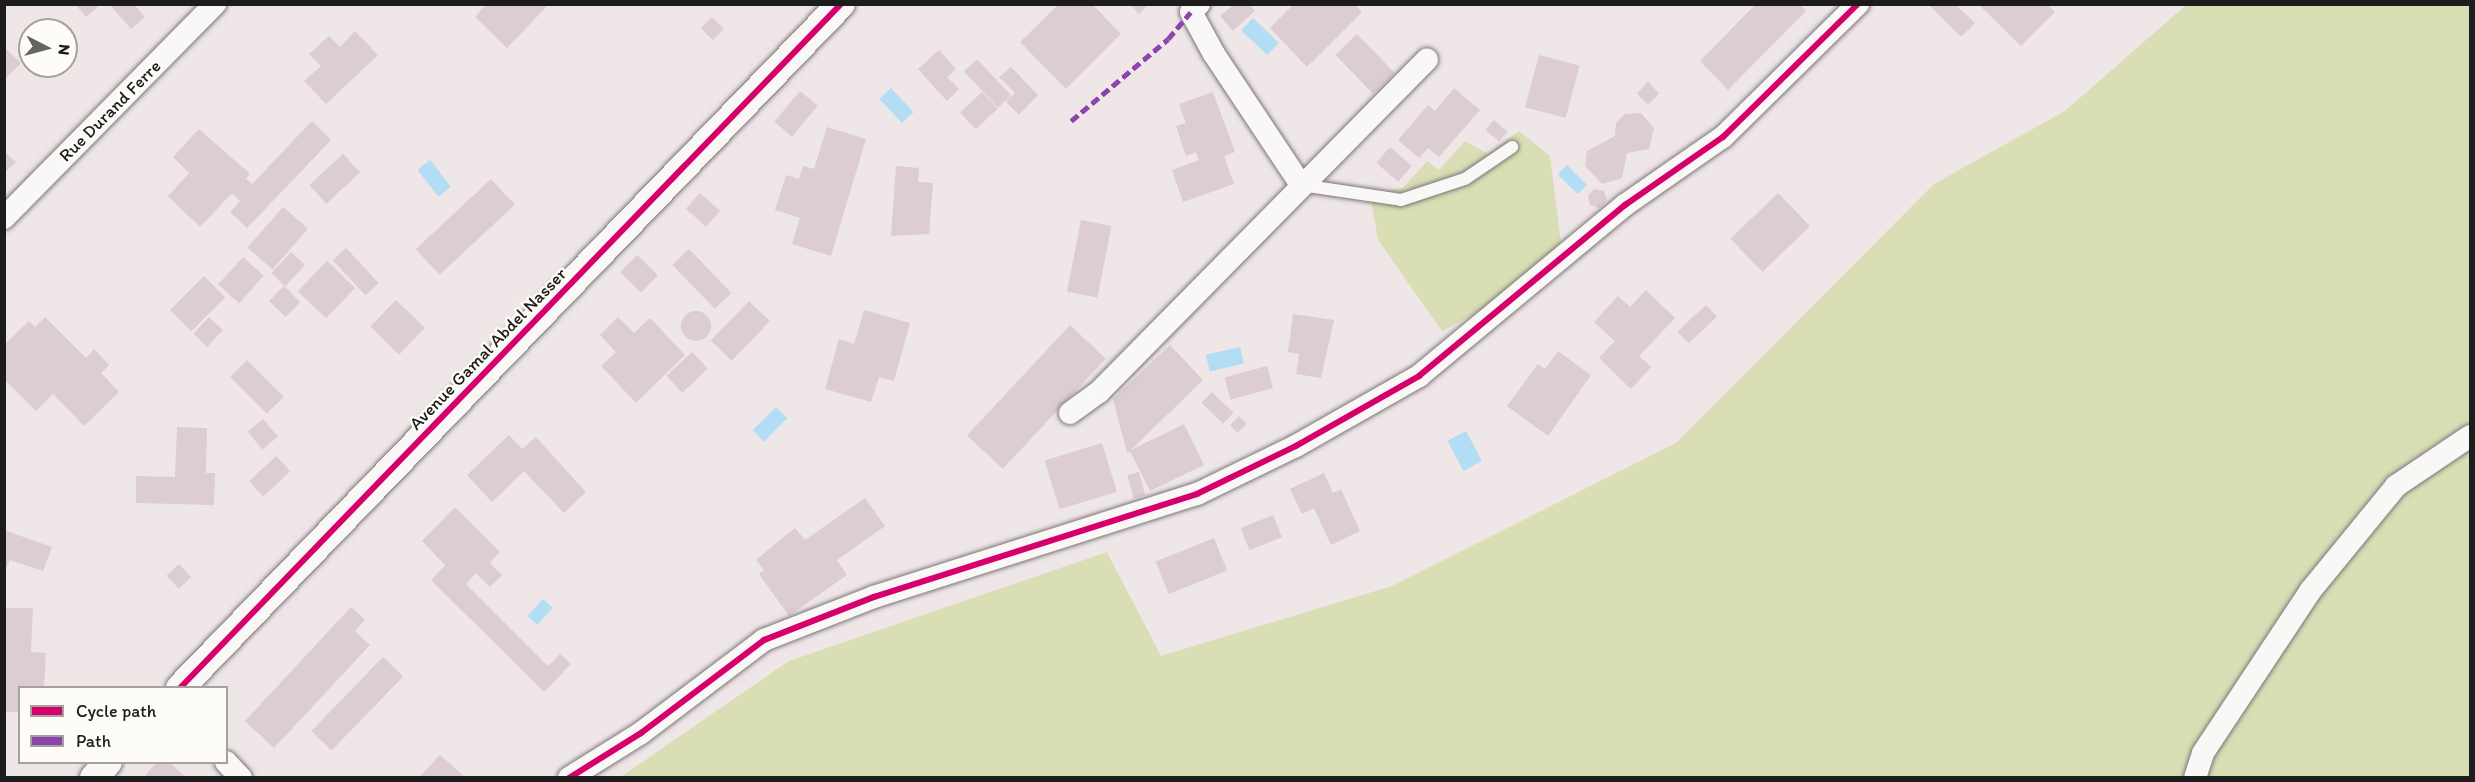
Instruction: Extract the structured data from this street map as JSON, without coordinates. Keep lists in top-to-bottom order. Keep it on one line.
{"streets":{"street":["Rue Durand Ferre","Avenue Gamal Abdel Nasser"]},"legend":["Cycle path","Path"],"north":"right"}
